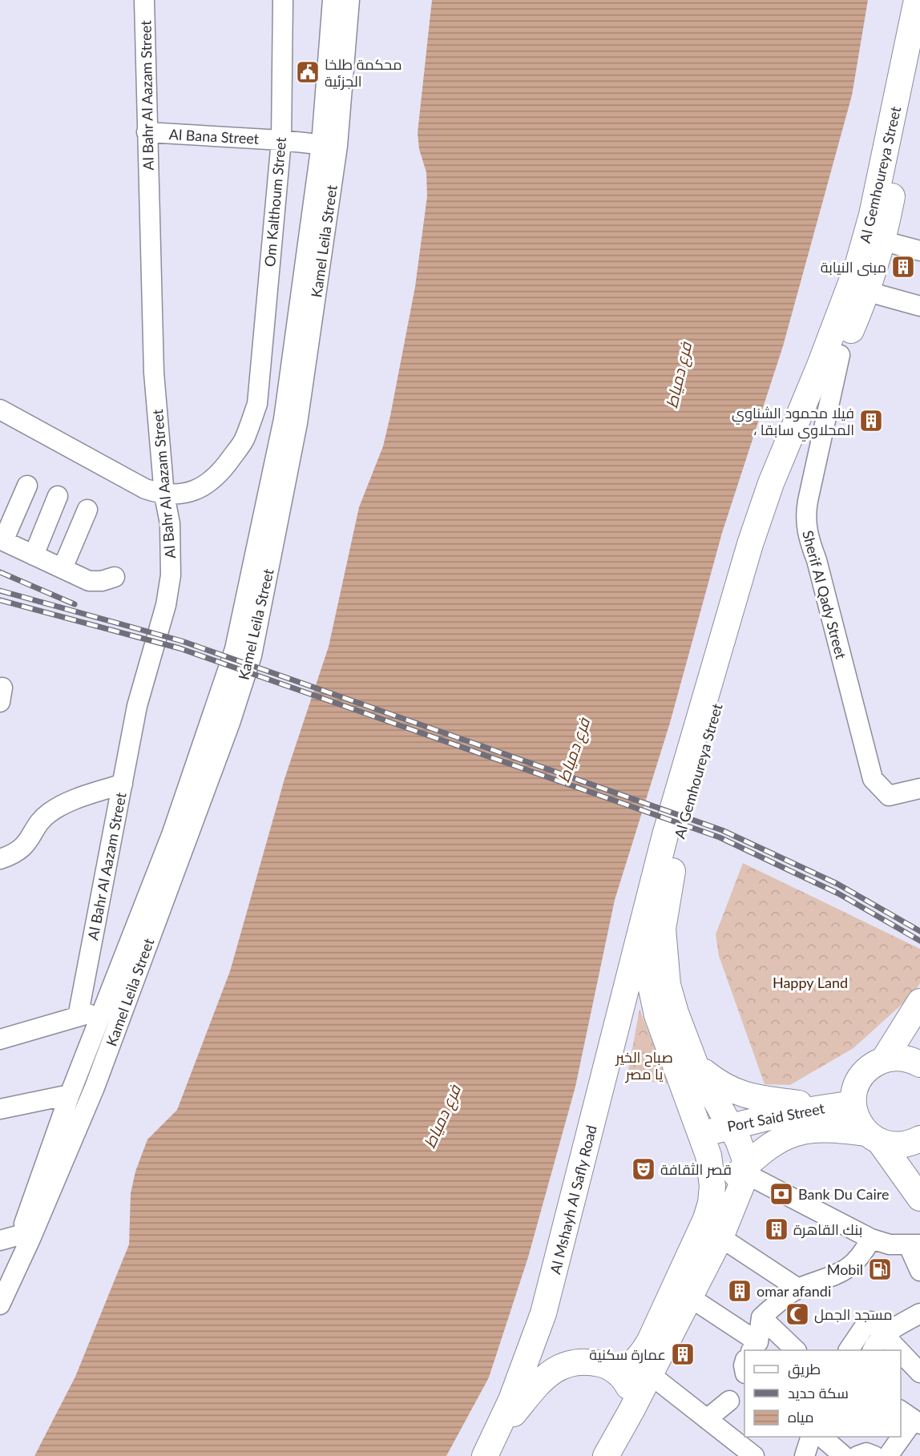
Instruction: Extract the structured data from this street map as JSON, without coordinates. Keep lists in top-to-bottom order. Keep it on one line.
{"streets":{"main road":["Al Gemhoureya Street","Port Said Street","Al Mshayh Al Safly Road"],"street":["Al Bahr Al Aazam Street","Al Bana Street","Om Kalthoum Street","Kamel Leila Street","Sherif Al Qady Street"]},"crossings":[["Al Bahr Al Aazam Street","Al Bana Street"],["Al Bahr Al Aazam Street","Om Kalthoum Street"],["Al Bana Street","Om Kalthoum Street"],["Al Bana Street","Kamel Leila Street"],["Al Gemhoureya Street","Sherif Al Qady Street"],["Al Gemhoureya Street","Port Said Street"],["Al Gemhoureya Street","Al Mshayh Al Safly Road"]],"water":["فرع دمياط"],"parks":["Happy Land","صباح الخير يا مصر"],"places":{"public building":["محكمة طلخا الجزئية"],"building":["مبنى النيابة","فيلا محمود الشناوي ، المحلاوي سابقا","بنك القاهرة","omar afandi","عمارة سكنية"],"theatre":["قصر الثقافة"],"bank":["Bank Du Caire"],"fuel station":["Mobil"],"mosque":["مسجد الجمل"]},"legend":["طريق","سكة حديد","مياه"]}
